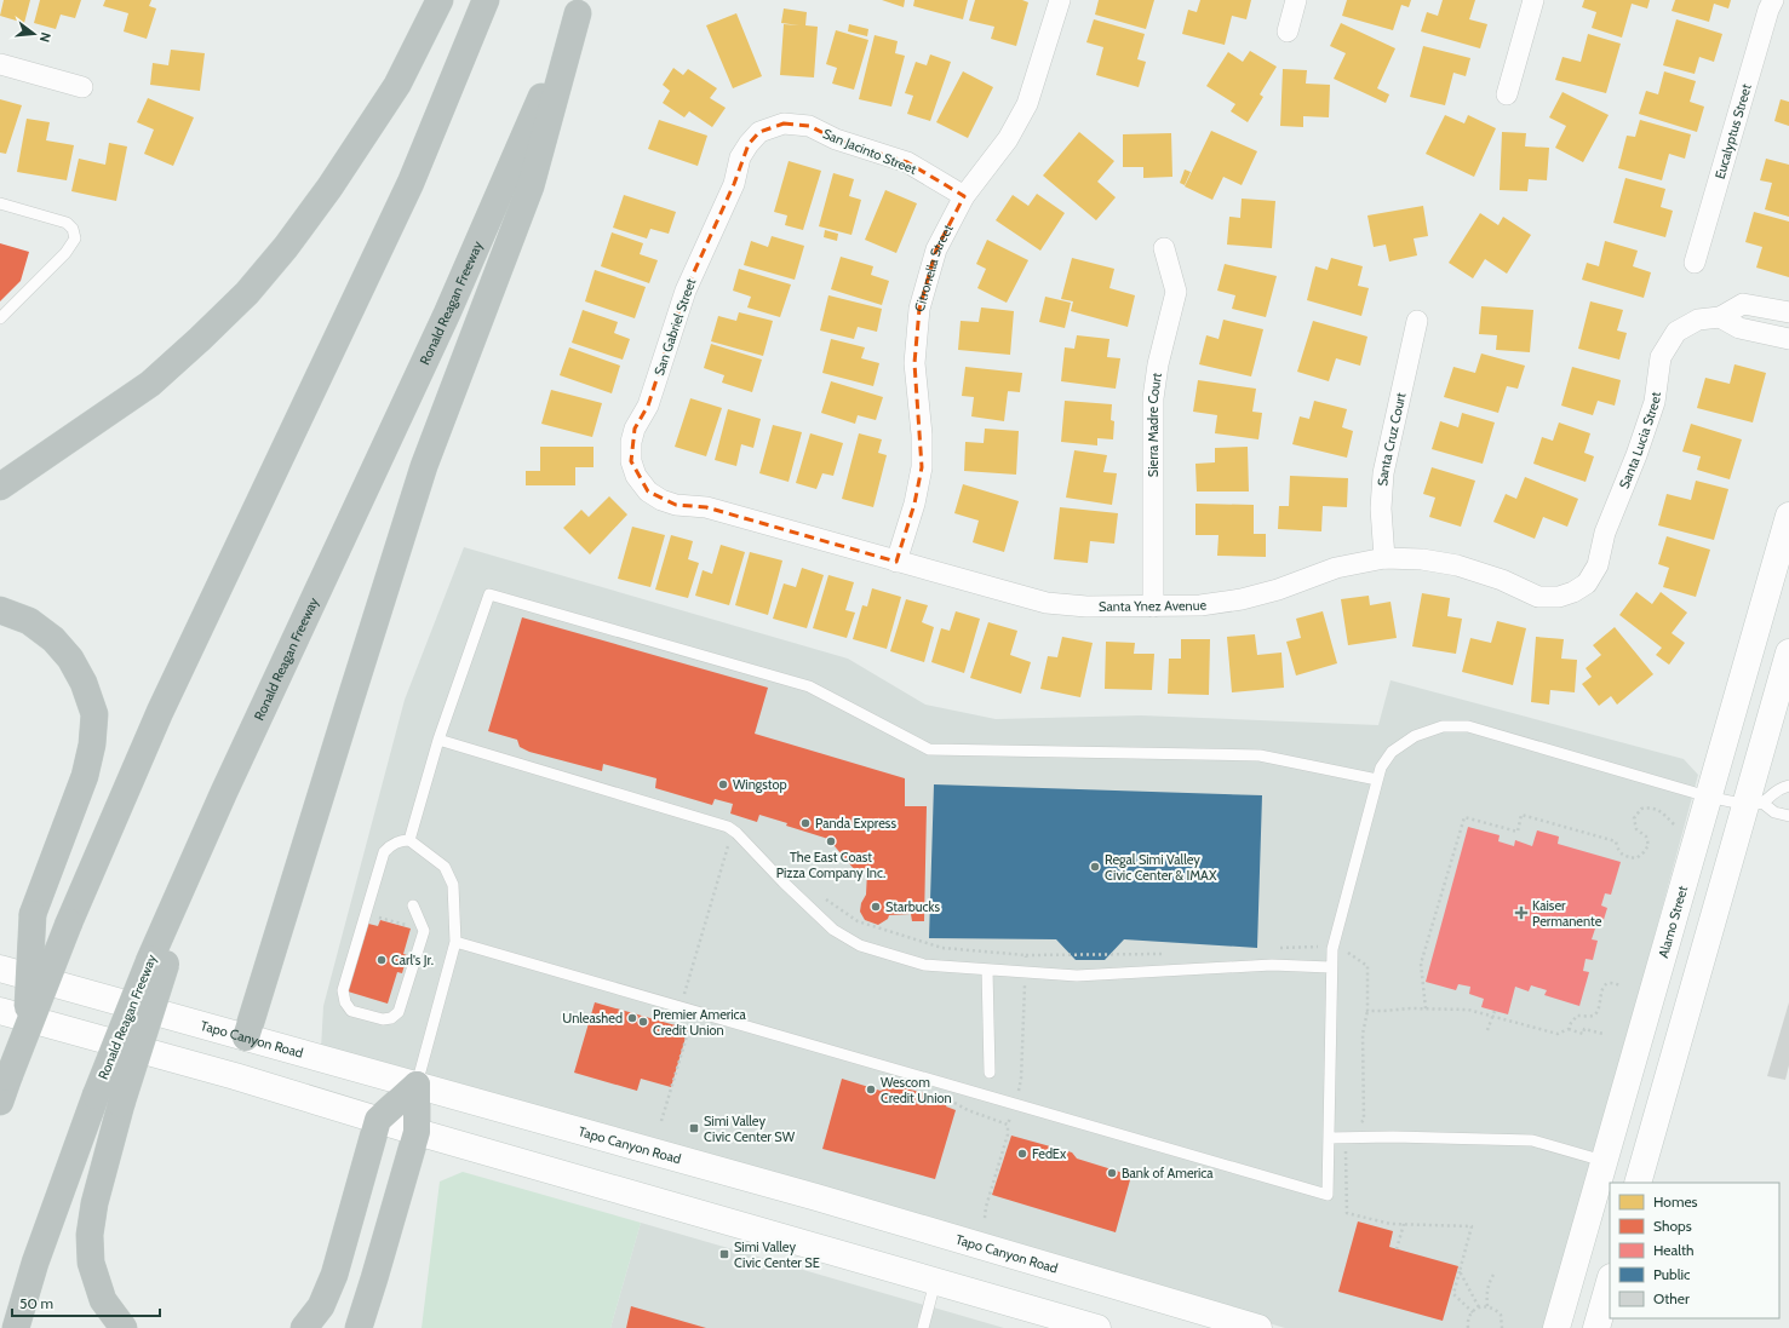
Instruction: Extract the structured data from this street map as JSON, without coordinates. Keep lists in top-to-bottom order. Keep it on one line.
{"streets":{"highway":["Ronald Reagan Freeway"],"main road":["Alamo Street","Tapo Canyon Road"],"street":["Eucalyptus Street","San Jacinto Street","Citronella Street","San Gabriel Street","Sierra Madre Court","Santa Cruz Court","Santa Lucia Street","Santa Ynez Avenue"]},"crossings":[["San Jacinto Street","Citronella Street"],["San Jacinto Street","San Gabriel Street"],["Citronella Street","Santa Ynez Avenue"],["San Gabriel Street","Santa Ynez Avenue"],["Sierra Madre Court","Santa Ynez Avenue"],["Santa Cruz Court","Santa Ynez Avenue"],["Santa Lucia Street","Santa Ynez Avenue"]],"places":{"other":["Wingstop","Panda Express","The East Coast Pizza Company Inc.","Regal Simi Valley Civic Center & IMAX","Starbucks","Carl's Jr.","Unleashed","Premier America Credit Union","Wescom Credit Union","FedEx","Bank of America"],"health":["Kaiser Permanente"],"transit":["Simi Valley Civic Center SW","Simi Valley Civic Center SE"]},"legend":["Homes","Shops","Health","Public","Other"],"scale_bar":"50 m","north":"right"}
